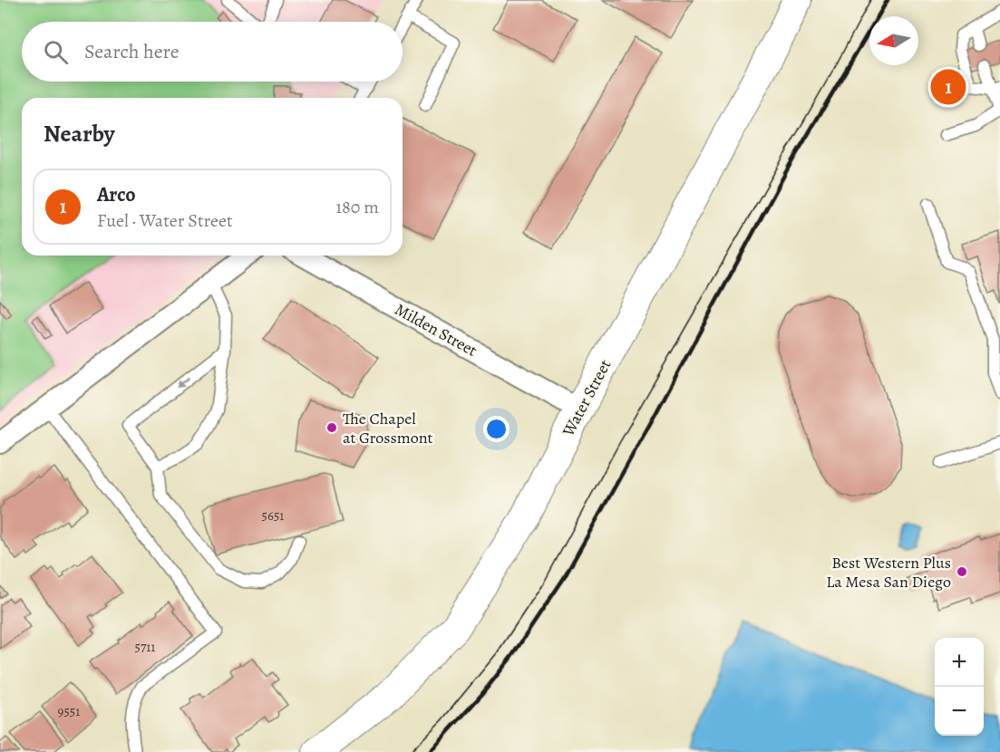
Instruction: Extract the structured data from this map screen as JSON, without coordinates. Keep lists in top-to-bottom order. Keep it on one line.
{"streets":{"street":["Milden Street","Water Street"]},"crossings":[["Milden Street","Water Street"]],"places":["The Chapel at Grossmont","Best Western Plus La Mesa San Diego"],"house_numbers":["5651","5711","9551"],"north":"left","page":{"search":"Search here","pins":"1","heading":"Nearby","list":[{"mark":"1","name":"Arco","note":"Fuel · Water Street","value":"180 m"}],"map_buttons":["+","−"]}}
